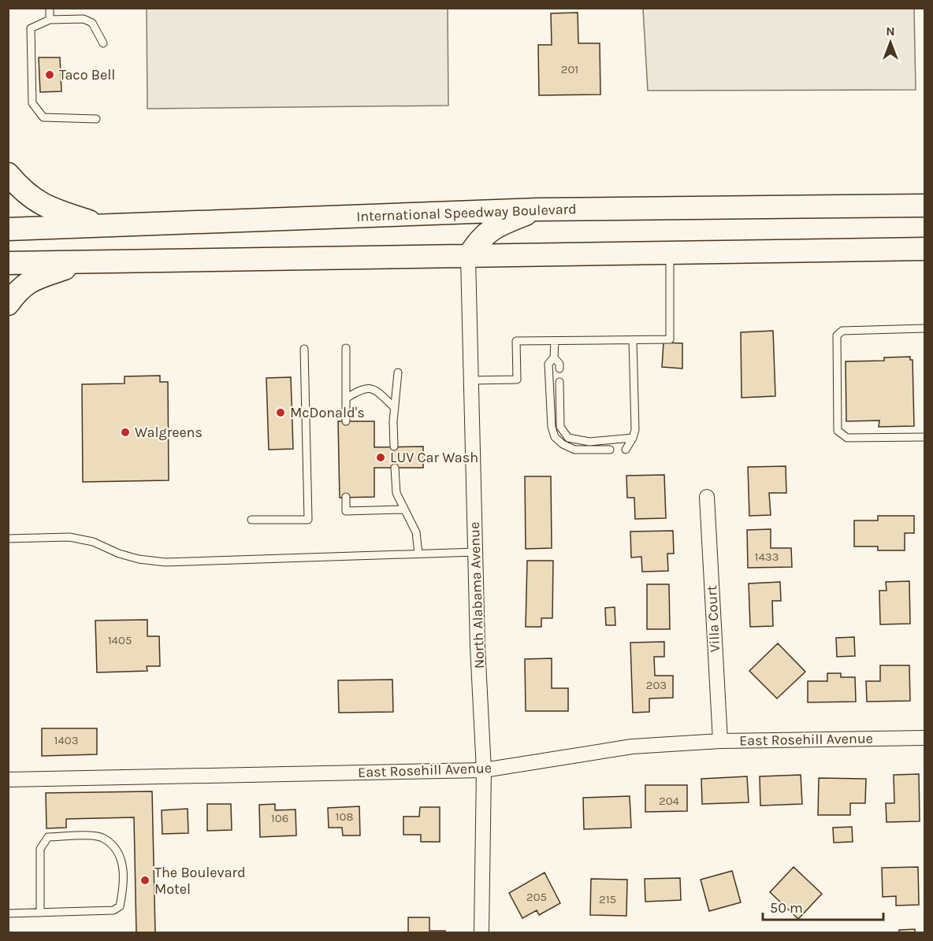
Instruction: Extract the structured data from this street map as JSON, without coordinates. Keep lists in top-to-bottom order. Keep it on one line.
{"streets":{"main road":["International Speedway Boulevard"],"street":["North Alabama Avenue","Villa Court","East Rosehill Avenue"]},"crossings":[["North Alabama Avenue","East Rosehill Avenue"],["Villa Court","East Rosehill Avenue"]],"places":["Taco Bell","McDonald's","Walgreens","LUV Car Wash","The Boulevard Motel"],"house_numbers":["201","1433","1405","203","1403","204","108","106","205","215"],"scale_bar":"50 m","north":"top"}
